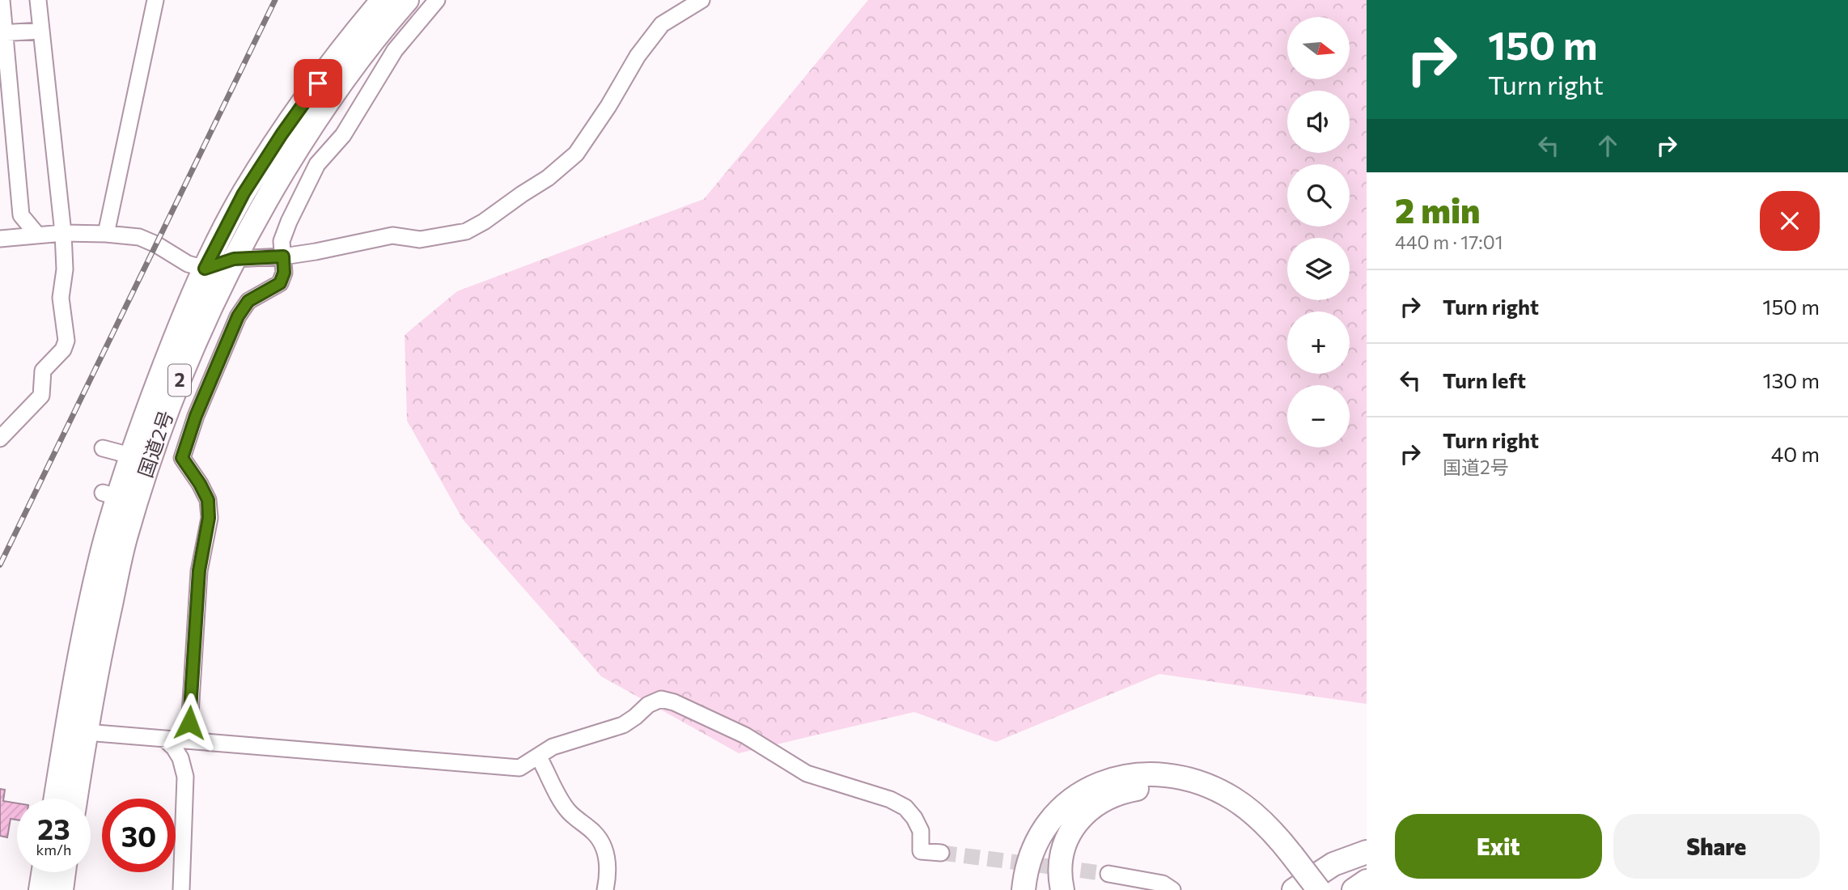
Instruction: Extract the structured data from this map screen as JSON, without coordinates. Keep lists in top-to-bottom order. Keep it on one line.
{"streets":{"highway":["2","国道2号"]},"north":"right","page":{"turn":["150 m","Turn right"],"map_buttons":["+","−"],"heading":["2 min","440 m · 17:01"],"list":[{"name":"Turn right","value":"150 m"},{"name":"Turn left","value":"130 m"},{"name":"Turn right","note":"国道2号","value":"40 m"}],"speed":"23 km/h","limit":"30","buttons":["Exit","Share"]}}
